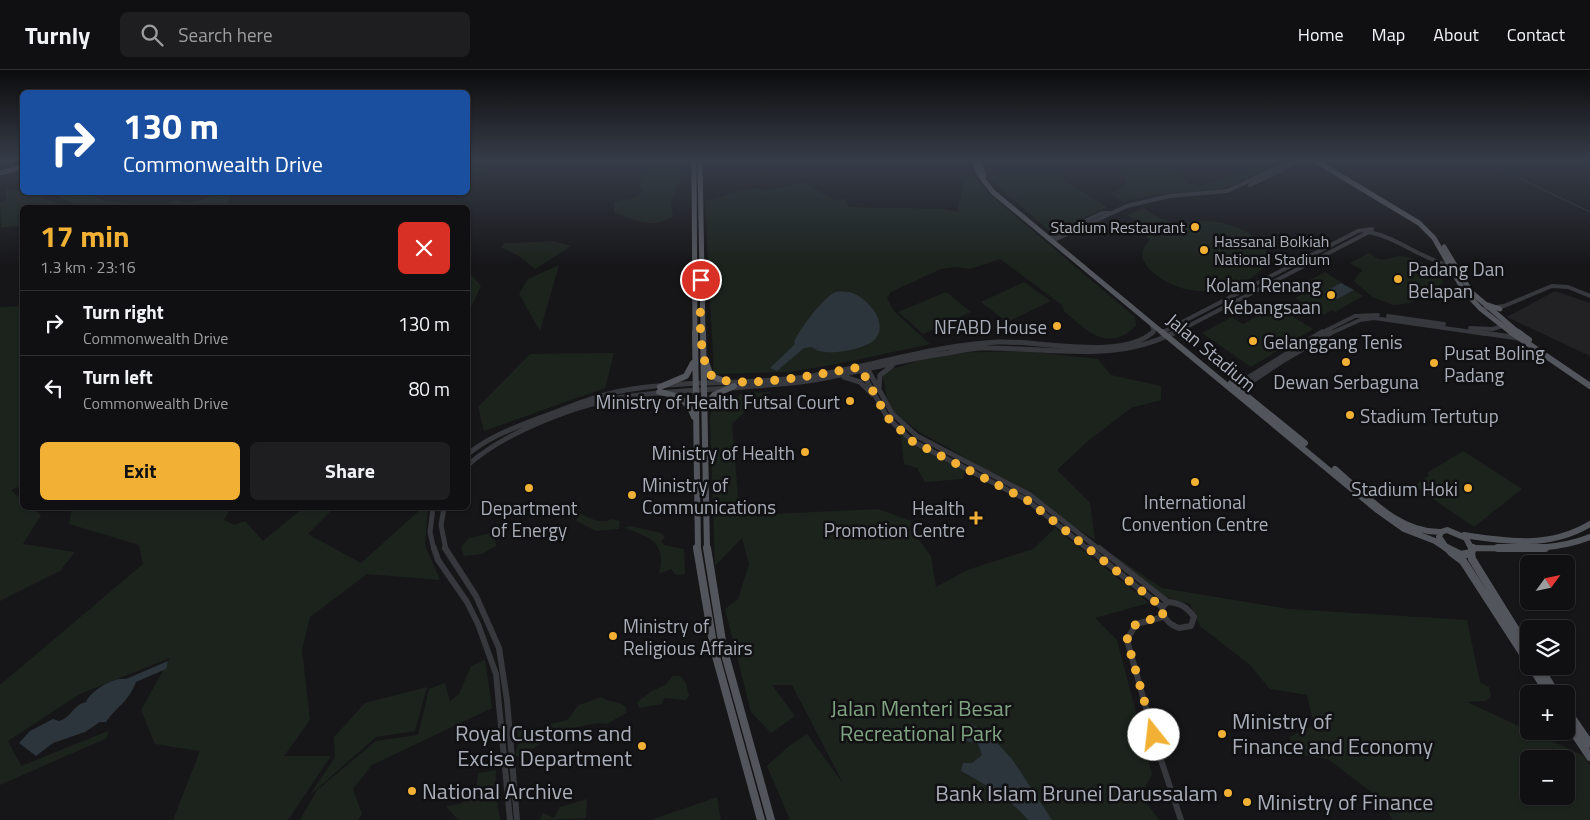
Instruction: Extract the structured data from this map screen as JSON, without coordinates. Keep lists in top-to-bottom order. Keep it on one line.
{"streets":{"main road":["Jalan Stadium"]},"parks":["Jalan Menteri Besar Recreational Park"],"places":{"other":["Stadium Restaurant","Hassanal Bolkiah National Stadium","Padang Dan Belapan","Kolam Renang Kebangsaan","NFABD House","Gelanggang Tenis","Dewan Serbaguna","Pusat Boling Padang","Ministry of Health Futsal Court","Stadium Tertutup","Ministry of Health","International Convention Centre","Department of Energy","Stadium Hoki","Ministry of Communications","Ministry of Religious Affairs","Ministry of Finance and Economy","Royal Customs and Excise Department","National Archive","Bank Islam Brunei Darussalam","Ministry of Finance"],"health":["Health Promotion Centre"]},"north":"top right","page":{"header":"Turnly","search":"Search here","nav":["Home","Map","About","Contact"],"turn":["130 m","Commonwealth Drive"],"heading":["17 min","1.3 km · 23:16"],"list":[{"name":"Turn right","note":"Commonwealth Drive","value":"130 m"},{"name":"Turn left","note":"Commonwealth Drive","value":"80 m"}],"buttons":["Exit","Share"],"map_buttons":["+","−"]}}
